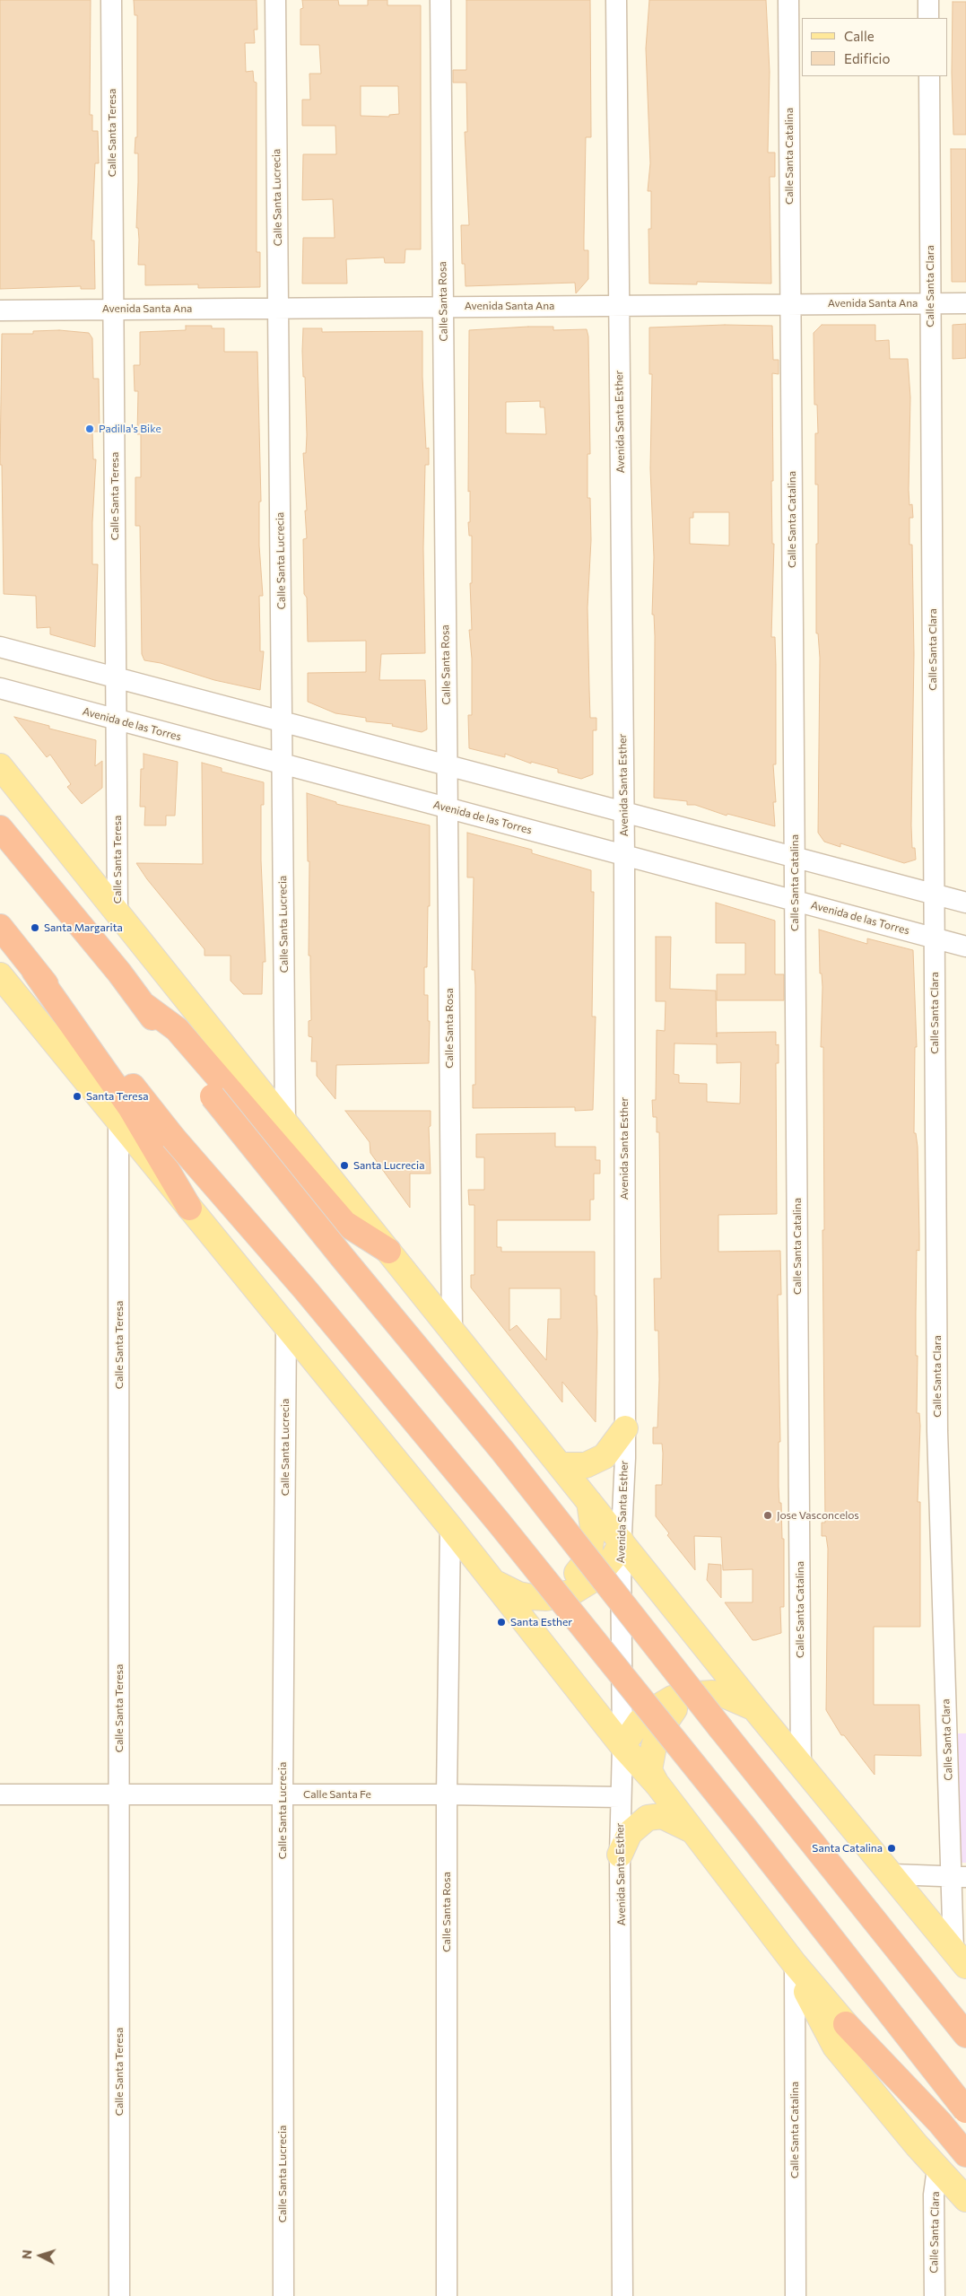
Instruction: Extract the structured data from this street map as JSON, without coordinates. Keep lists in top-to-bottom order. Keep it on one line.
{"streets":{"street":["Calle Santa Teresa","Calle Santa Catalina","Calle Santa Lucrecia","Calle Santa Clara","Calle Santa Rosa","Avenida Santa Ana","Avenida Santa Esther","Avenida de las Torres","Calle Santa Fe"]},"crossings":[["Calle Santa Teresa","Avenida Santa Ana"],["Calle Santa Teresa","Avenida de las Torres"],["Calle Santa Teresa","Calle Santa Fe"],["Calle Santa Catalina","Avenida Santa Ana"],["Calle Santa Catalina","Avenida de las Torres"],["Calle Santa Lucrecia","Avenida Santa Ana"],["Calle Santa Lucrecia","Avenida de las Torres"],["Calle Santa Lucrecia","Calle Santa Fe"],["Calle Santa Clara","Avenida Santa Ana"],["Calle Santa Clara","Avenida de las Torres"],["Calle Santa Rosa","Avenida Santa Ana"],["Calle Santa Rosa","Avenida de las Torres"],["Calle Santa Rosa","Calle Santa Fe"],["Avenida Santa Ana","Avenida Santa Esther"],["Avenida Santa Esther","Avenida de las Torres"],["Avenida Santa Esther","Calle Santa Fe"]],"places":["Padilla's Bike","Santa Margarita","Santa Teresa","Santa Lucrecia","Jose Vasconcelos","Santa Esther","Santa Catalina"],"legend":["Calle","Edificio"],"north":"left"}
